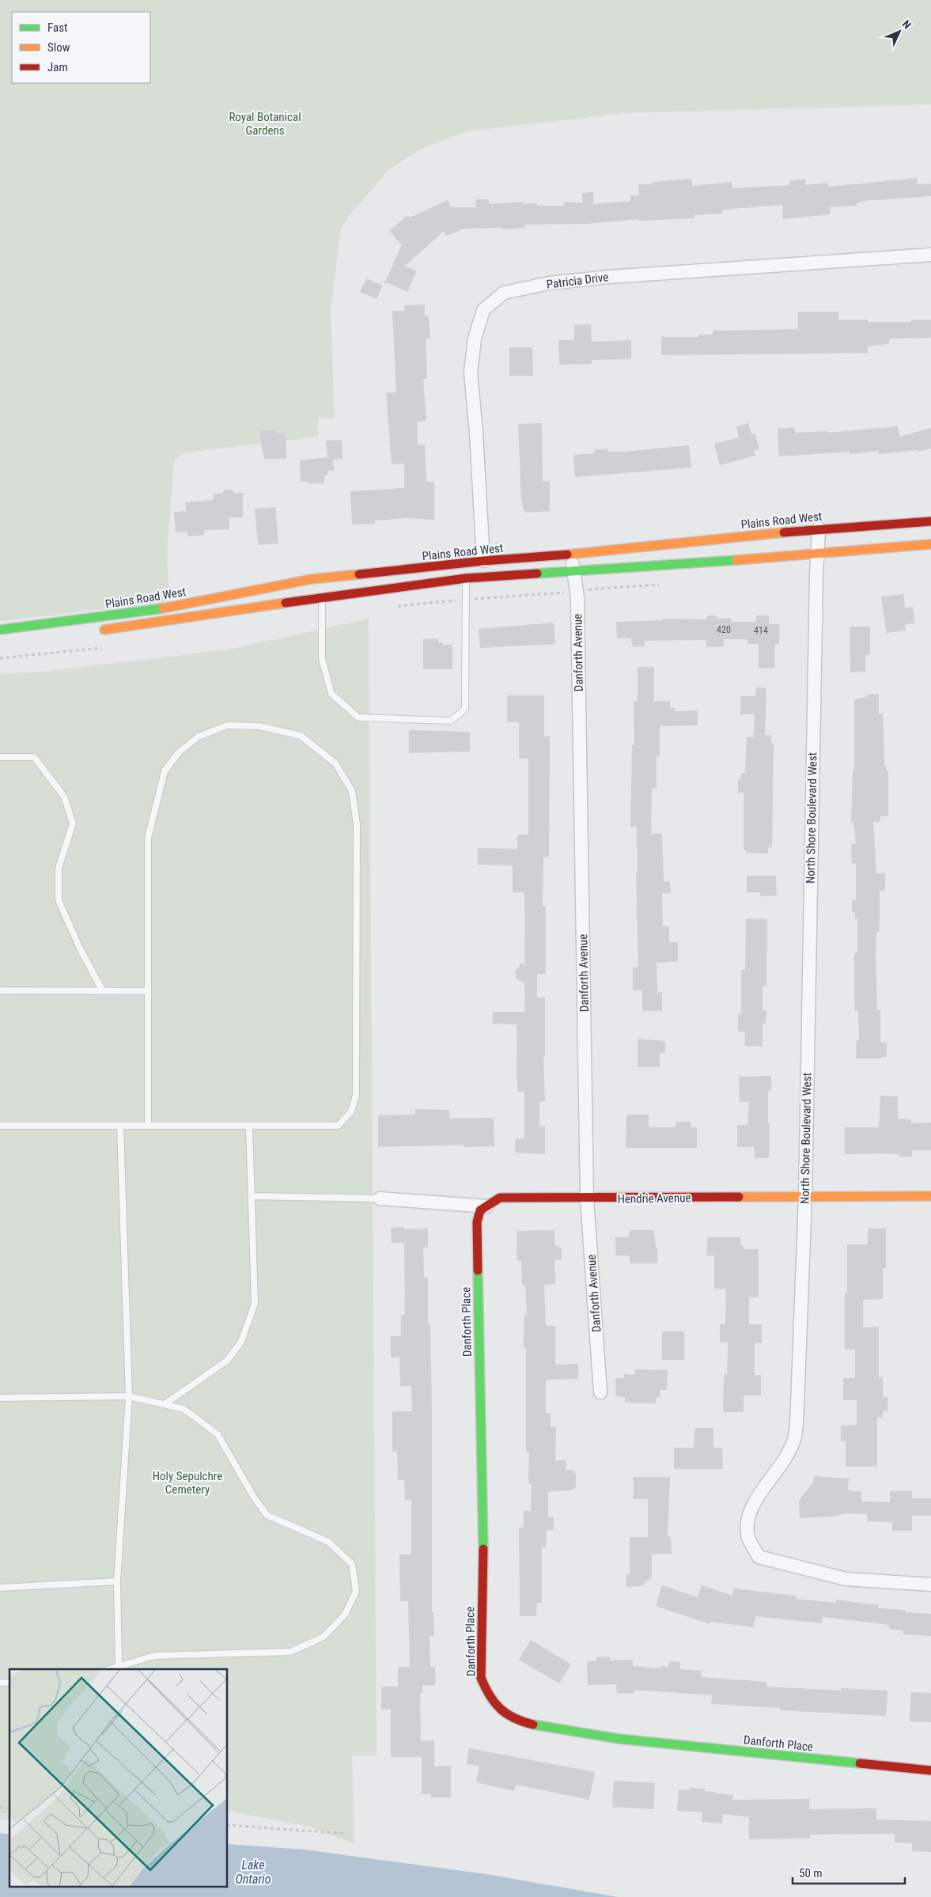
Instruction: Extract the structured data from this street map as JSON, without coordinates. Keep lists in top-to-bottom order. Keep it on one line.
{"streets":{"main road":["Plains Road West","Hendrie Avenue","Danforth Place"],"street":["Patricia Drive","Danforth Avenue","North Shore Boulevard West"]},"crossings":[["Patricia Drive","Plains Road West"],["Plains Road West","Danforth Avenue"],["Plains Road West","North Shore Boulevard West"],["Danforth Avenue","Hendrie Avenue"],["North Shore Boulevard West","Hendrie Avenue"],["Hendrie Avenue","Danforth Place"]],"water":["Lake Ontario"],"parks":["Royal Botanical Gardens","Holy Sepulchre Cemetery"],"house_numbers":["420","414"],"legend":["Fast","Slow","Jam"],"scale_bar":"50 m","north":"top right"}
